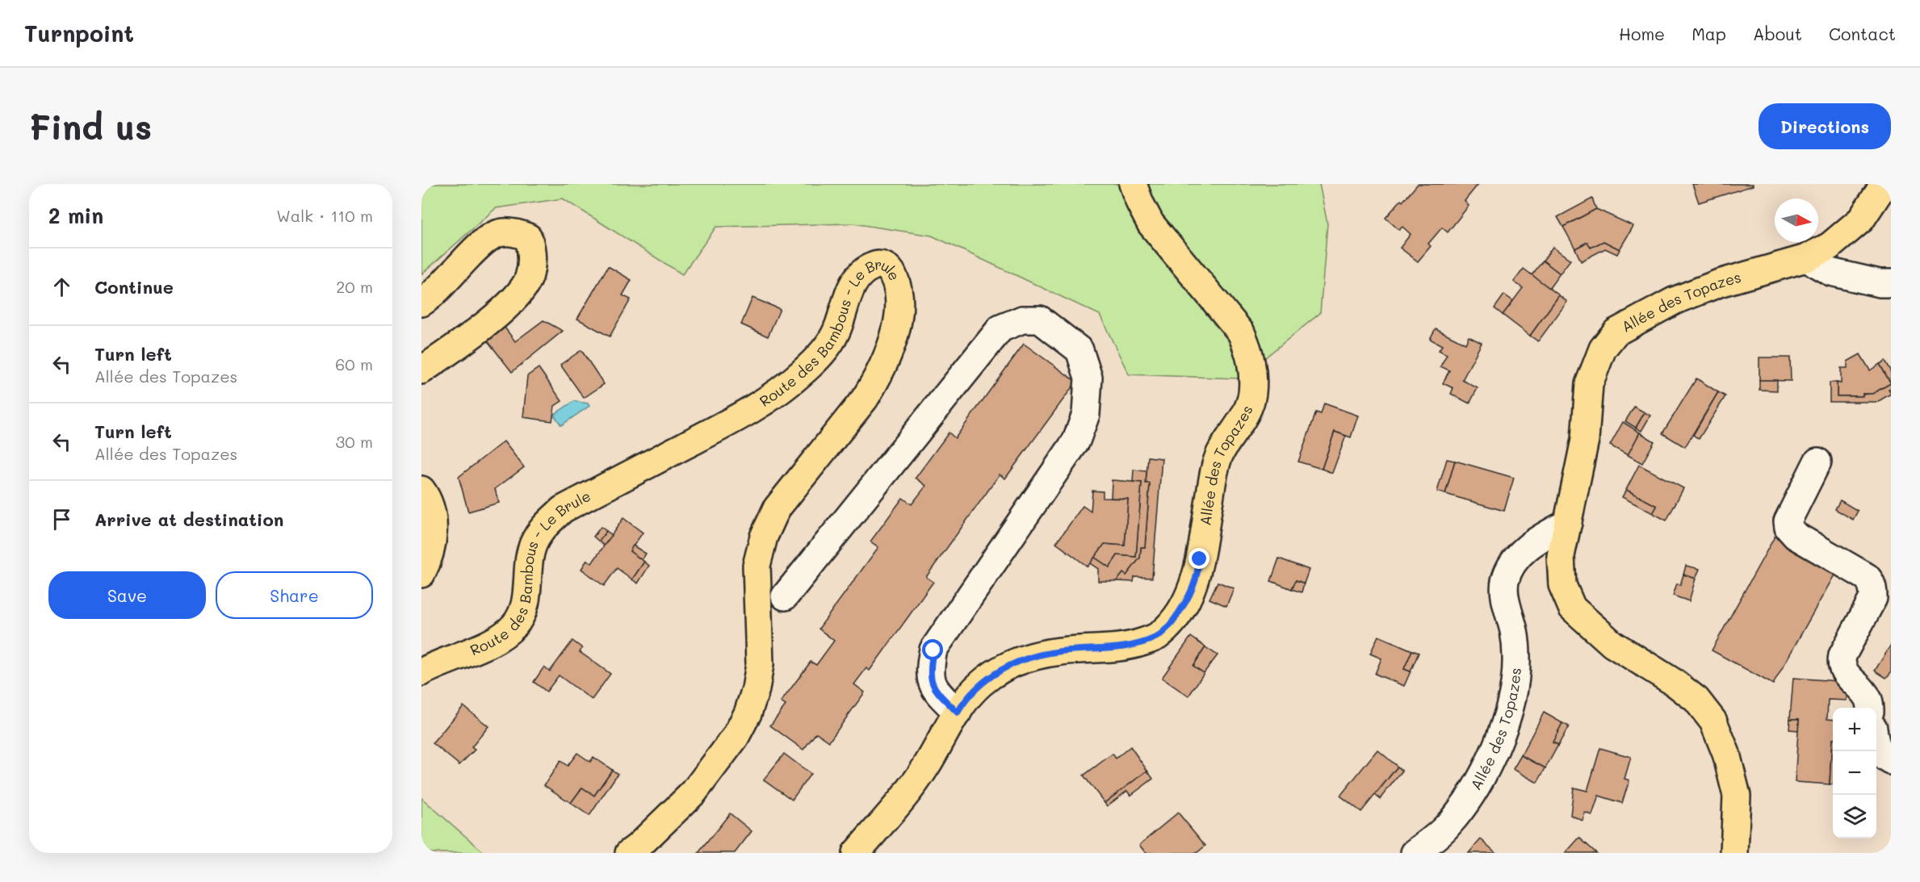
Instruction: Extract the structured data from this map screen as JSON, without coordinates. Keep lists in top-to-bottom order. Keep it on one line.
{"streets":{"main road":["Allée des Topazes","Route des Bambous - Le Brule"]},"north":"right","page":{"header":"Turnpoint","nav":["Home","Map","About","Contact"],"buttons":["Directions",["Save","Share"]],"title":"Find us","heading":["2 min","Walk · 110 m"],"list":[["Continue","20 m"],["Turn left","Allée des Topazes","60 m"],["Turn left","Allée des Topazes","30 m"],"Arrive at destination"],"map_buttons":["+","−"]}}
